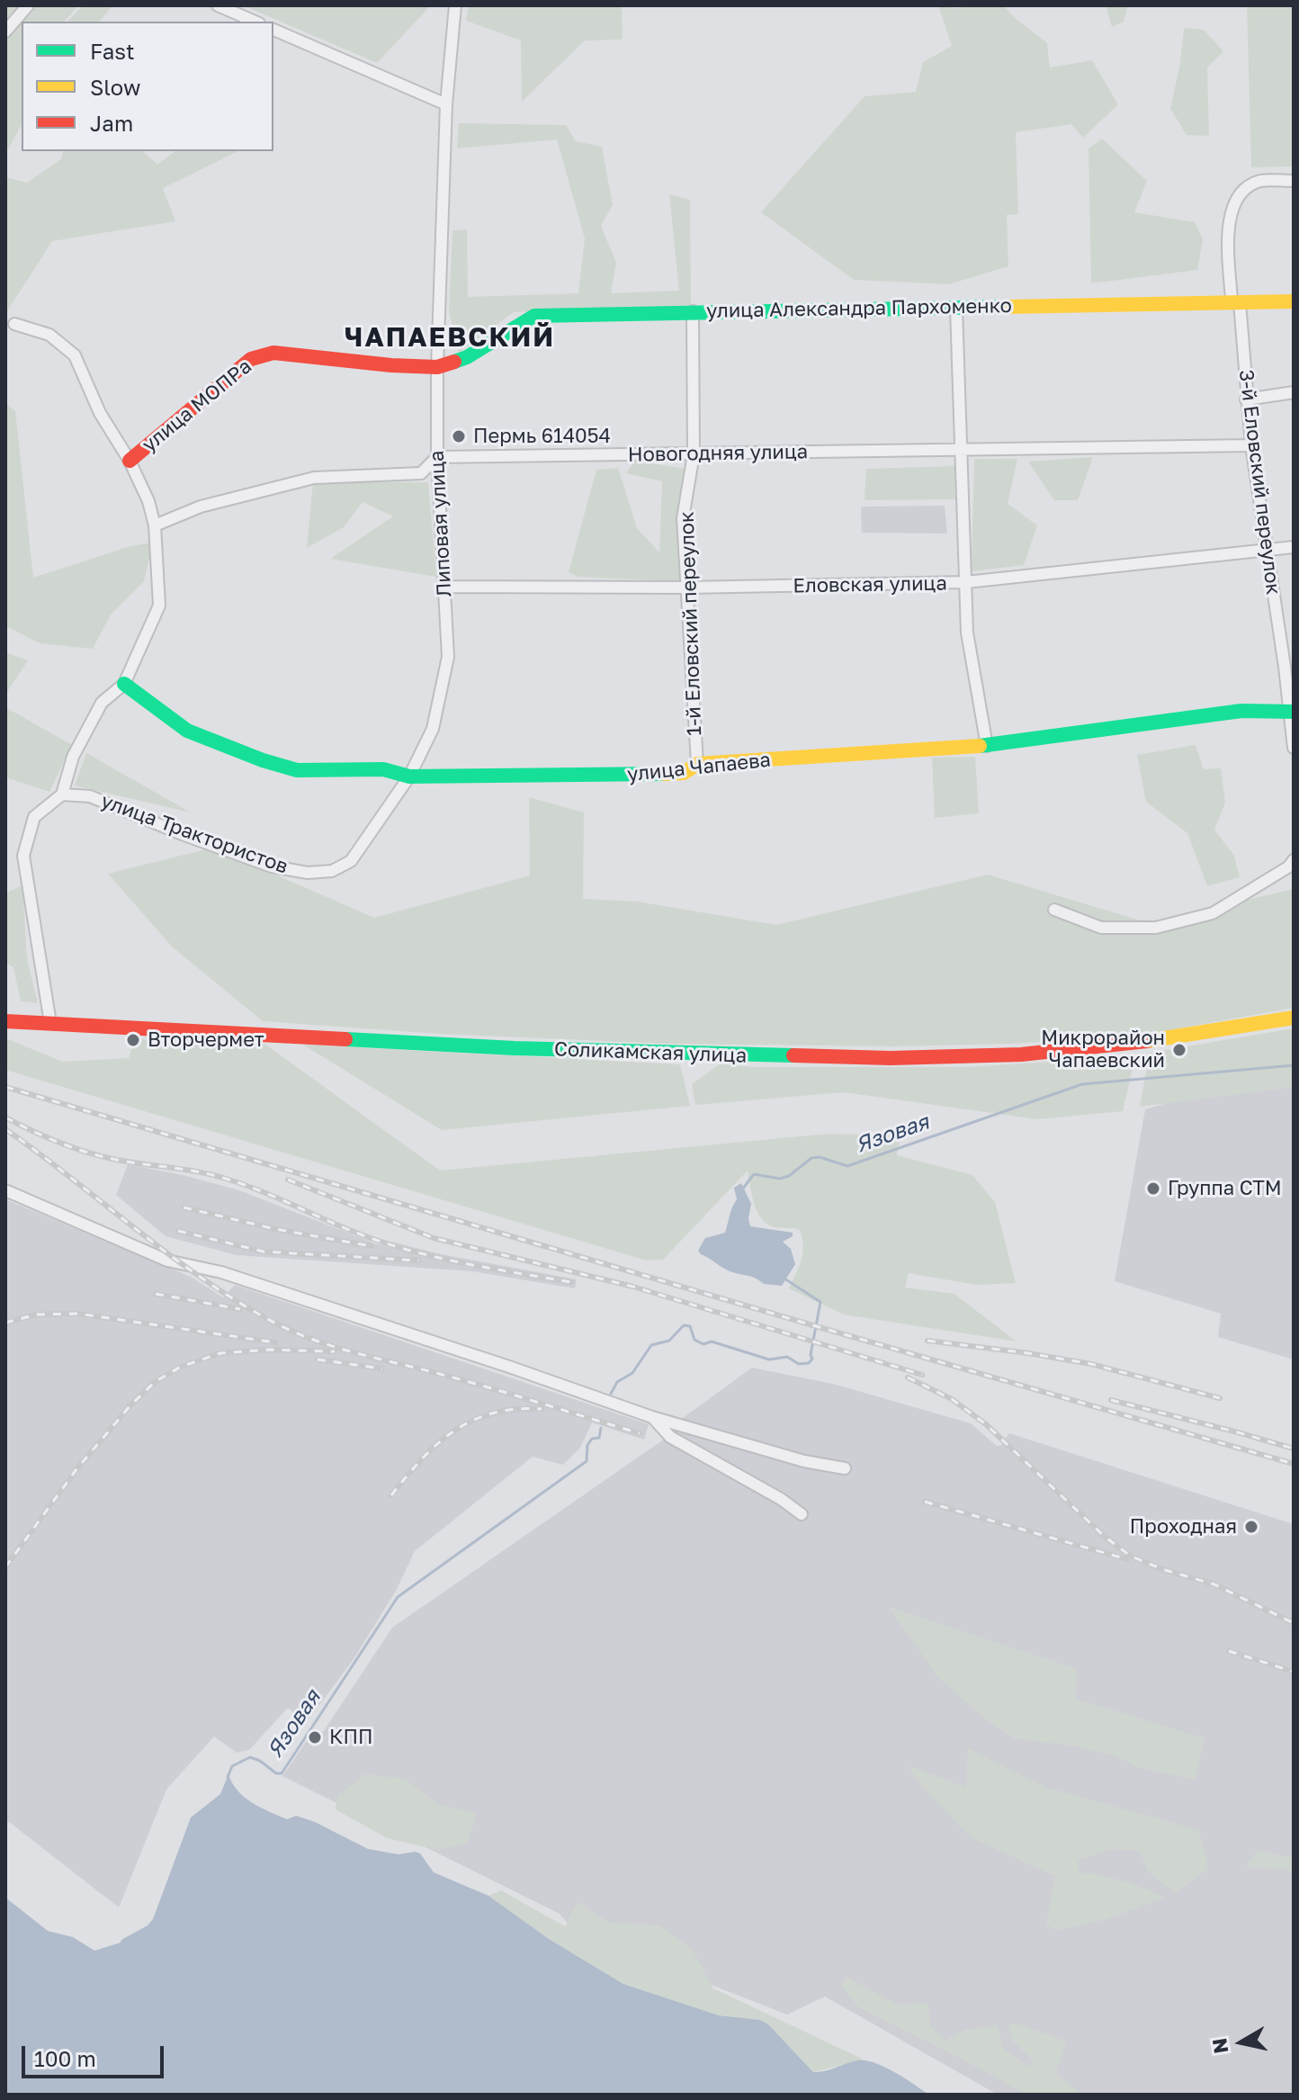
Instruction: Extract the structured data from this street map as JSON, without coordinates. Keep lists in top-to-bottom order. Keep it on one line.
{"streets":{"street":["улица Александра Пархоменко","улица МОПРа","Новогодняя улица","3-й Еловский переулок","Липовая улица","Еловская улица","1-й Еловский переулок","улица Чапаева","улица Трактористов","Соликамская улица"]},"crossings":[["улица Александра Пархоменко","улица МОПРа"],["улица Александра Пархоменко","3-й Еловский переулок"],["улица Александра Пархоменко","Липовая улица"],["улица Александра Пархоменко","1-й Еловский переулок"],["улица МОПРа","Липовая улица"],["Новогодняя улица","3-й Еловский переулок"],["Новогодняя улица","Липовая улица"],["Новогодняя улица","1-й Еловский переулок"],["3-й Еловский переулок","Еловская улица"],["3-й Еловский переулок","улица Чапаева"],["Липовая улица","Еловская улица"],["Липовая улица","улица Чапаева"],["Липовая улица","улица Трактористов"],["Еловская улица","1-й Еловский переулок"],["1-й Еловский переулок","улица Чапаева"],["улица Чапаева","улица Трактористов"]],"districts":["ЧАПАЕВСКИЙ"],"water":["Язовая"],"places":["Пермь 614054","Вторчермет","Микрорайон Чапаевский","Группа СТМ","Проходная","КПП"],"legend":["Fast","Slow","Jam"],"scale_bar":"100 m","north":"left"}
